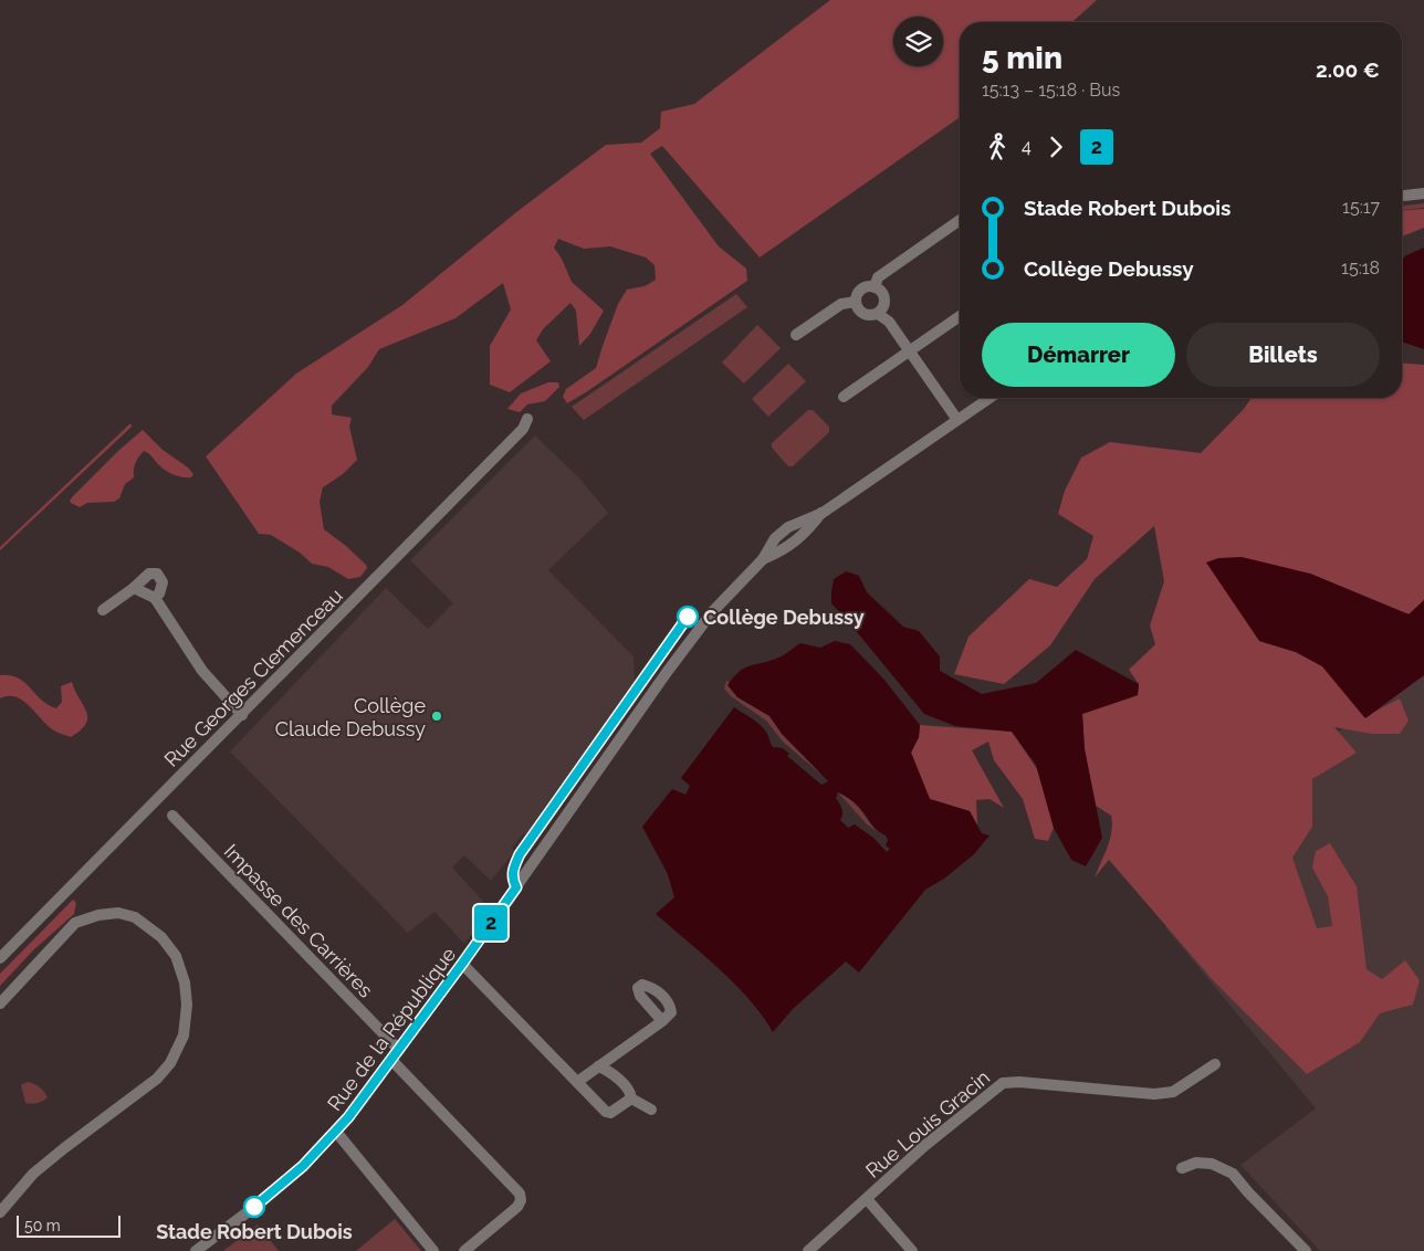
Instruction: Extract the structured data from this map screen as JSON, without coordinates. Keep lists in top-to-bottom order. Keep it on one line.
{"streets":{"street":["Rue Georges Clemenceau","Impasse des Carrières","Rue de la République","Rue Louis Gracin"]},"crossings":[["Impasse des Carrières","Rue de la République"]],"places":["Collège Debussy","Collège Claude Debussy","Stade Robert Dubois"],"lines":["bus line 2"],"scale_bar":"50 m","page":{"on_map":"2","heading":["5 min","15:13 – 15:18 · Bus","2.00 €"],"legs":["4","2"],"list":[{"name":"Stade Robert Dubois","value":"15:17"},{"name":"Collège Debussy","value":"15:18"}],"buttons":["Démarrer","Billets"],"scale":"50 m"}}
